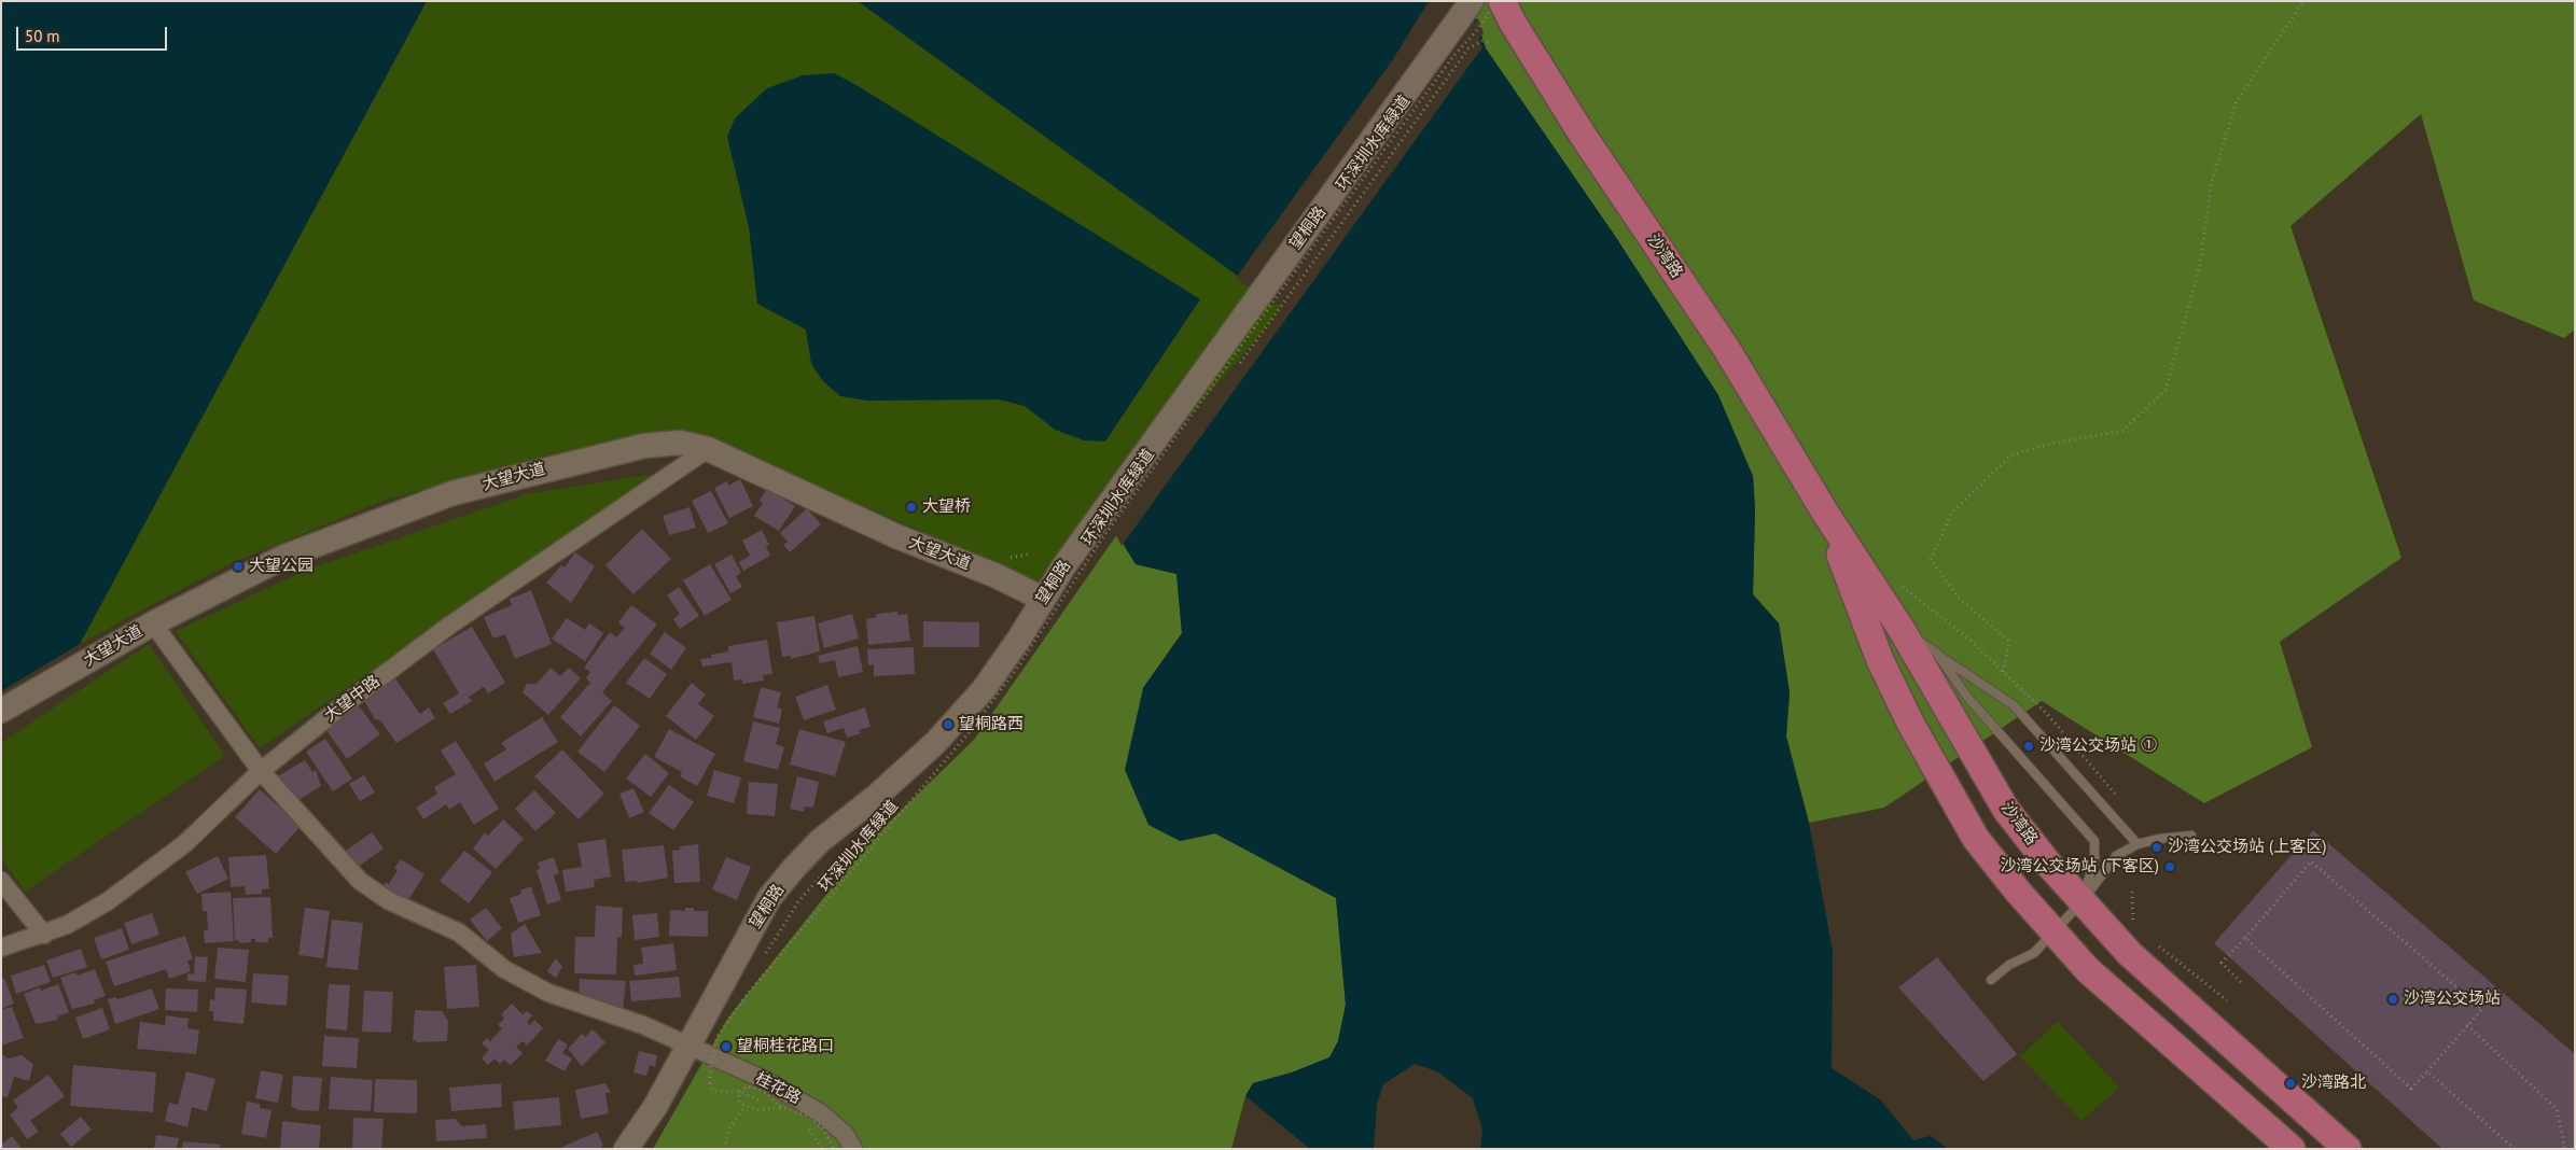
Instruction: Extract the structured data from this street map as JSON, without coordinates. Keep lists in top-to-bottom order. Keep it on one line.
{"streets":{"main road":["望桐路","沙湾路","大望大道"],"street":["大望中路","桂花路"],"path":["环深圳水库緑道"]},"crossings":[["望桐路","大望大道"],["望桐路","桂花路"],["大望大道","大望中路"],["大望大道","桂花路"],["大望中路","桂花路"]],"places":["大望桥","大望公园","望桐路西","沙湾公交场站 ①","沙湾公交场站 (上客区)","沙湾公交场站 (下客区)","沙湾公交场站","望桐桂花路口","沙湾路北"],"scale_bar":"50 m"}
